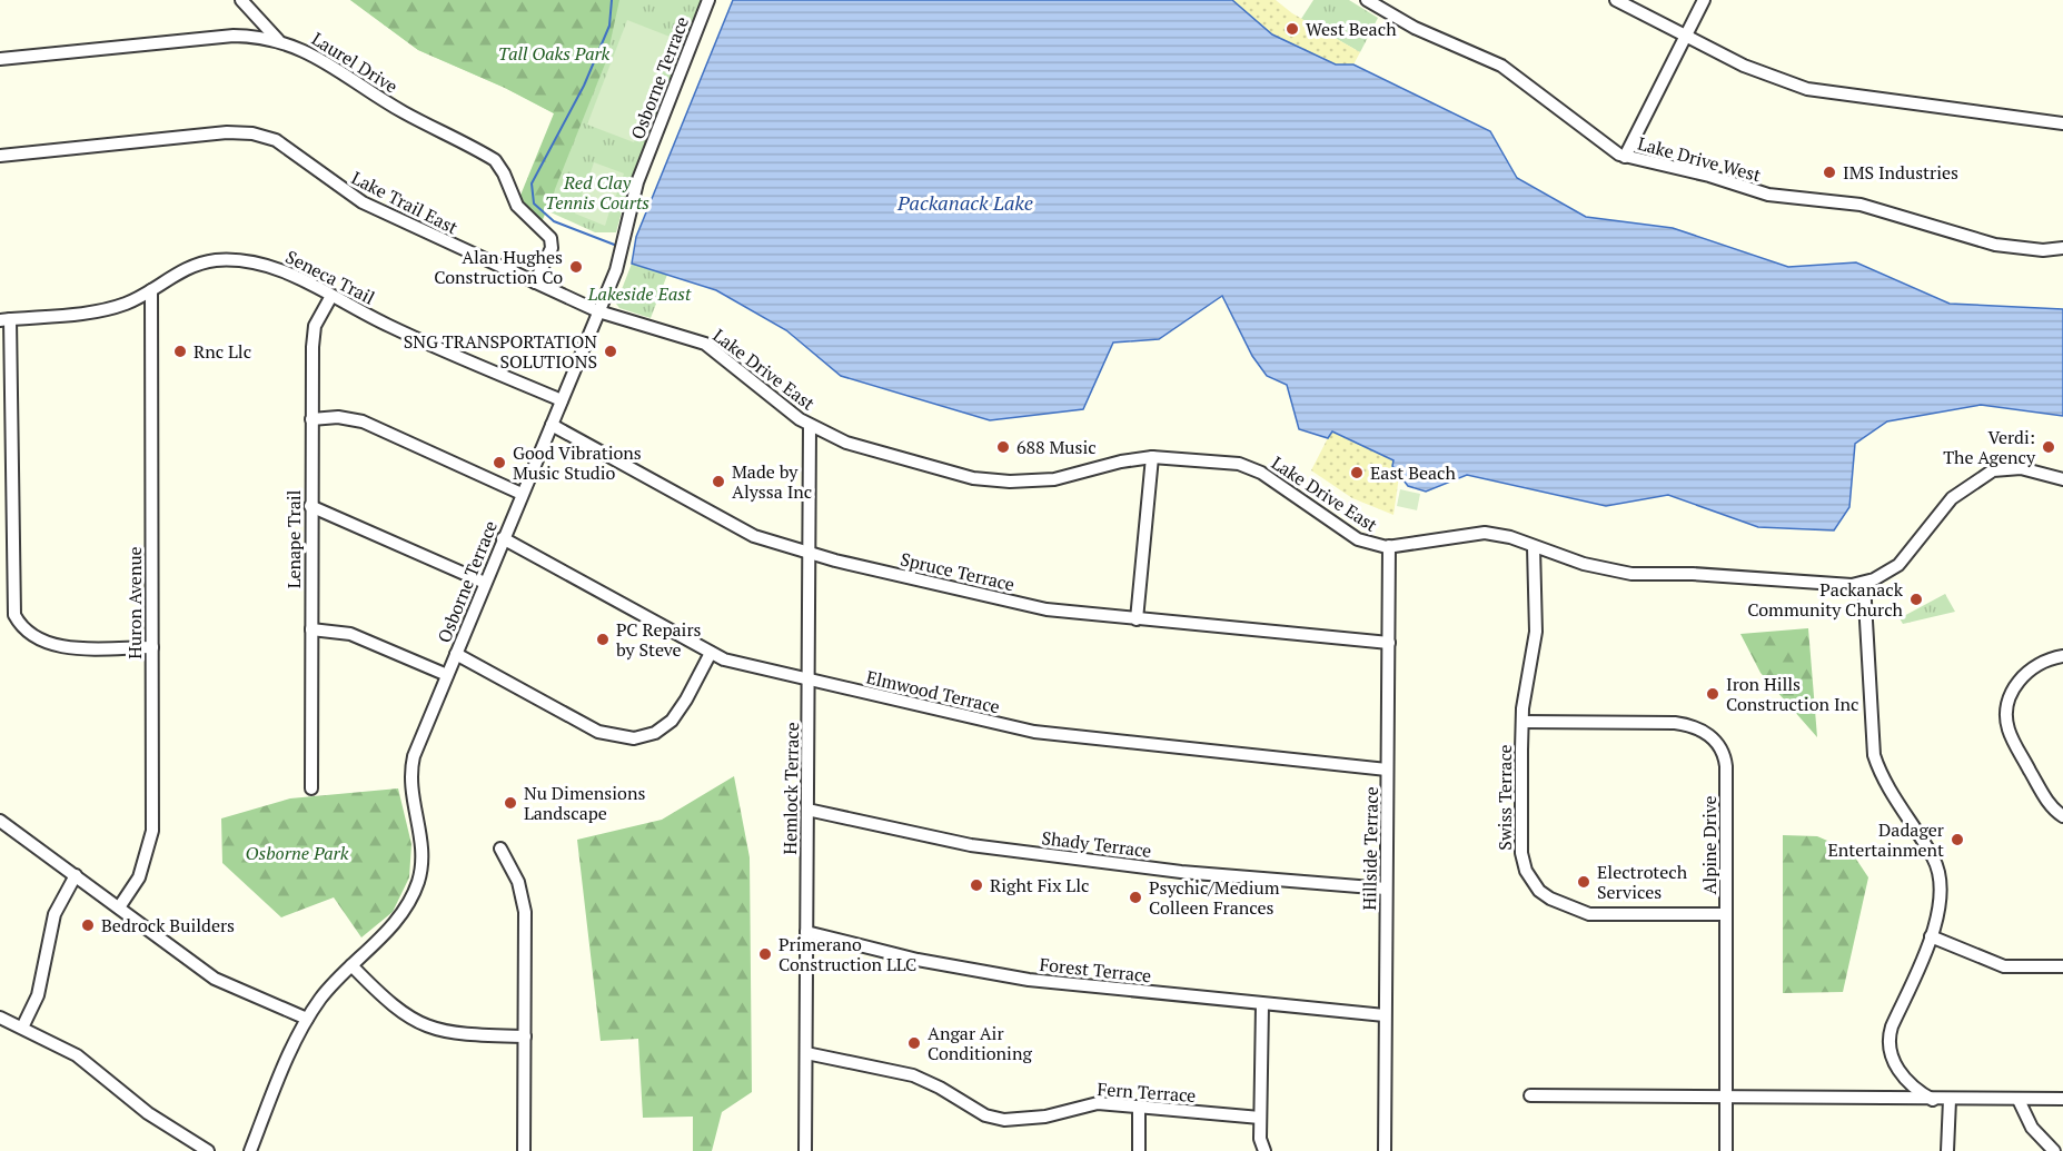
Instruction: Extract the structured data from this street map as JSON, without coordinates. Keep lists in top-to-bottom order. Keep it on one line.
{"streets":{"street":["Laurel Drive","Osborne Terrace","Lake Drive West","Lake Trail East","Seneca Trail","Lake Drive East","Lenape Trail","Spruce Terrace","Huron Avenue","Elmwood Terrace","Hemlock Terrace","Swiss Terrace","Shady Terrace","Alpine Drive","Hillside Terrace","Forest Terrace","Fern Terrace"]},"crossings":[["Laurel Drive","Lake Trail East"],["Osborne Terrace","Lake Trail East"],["Osborne Terrace","Seneca Trail"],["Osborne Terrace","Lake Drive East"],["Osborne Terrace","Spruce Terrace"],["Osborne Terrace","Elmwood Terrace"],["Lake Trail East","Lake Drive East"],["Seneca Trail","Lenape Trail"],["Seneca Trail","Huron Avenue"],["Lake Drive East","Hemlock Terrace"],["Lake Drive East","Swiss Terrace"],["Lake Drive East","Hillside Terrace"],["Spruce Terrace","Hemlock Terrace"],["Spruce Terrace","Hillside Terrace"],["Elmwood Terrace","Hemlock Terrace"],["Elmwood Terrace","Hillside Terrace"],["Hemlock Terrace","Shady Terrace"],["Hemlock Terrace","Forest Terrace"],["Hemlock Terrace","Fern Terrace"],["Swiss Terrace","Alpine Drive"],["Shady Terrace","Hillside Terrace"],["Hillside Terrace","Forest Terrace"]],"water":["Packanack Lake"],"parks":["Tall Oaks Park","Red Clay Tennis Courts","Lakeside East","Osborne Park"],"places":["West Beach","IMS Industries","Alan Hughes Construction Co","Rnc Llc","SNG TRANSPORTATION SOLUTIONS","688 Music","Verdi: The Agency","Good Vibrations Music Studio","East Beach","Made by Alyssa Inc","Packanack Community Church","PC Repairs by Steve","Iron Hills Construction Inc","Nu Dimensions Landscape","Dadager Entertainment","Electrotech Services","Right Fix Llc","Psychic/Medium Colleen Frances","Bedrock Builders","Primerano Construction LLC","Angar Air Conditioning"]}
